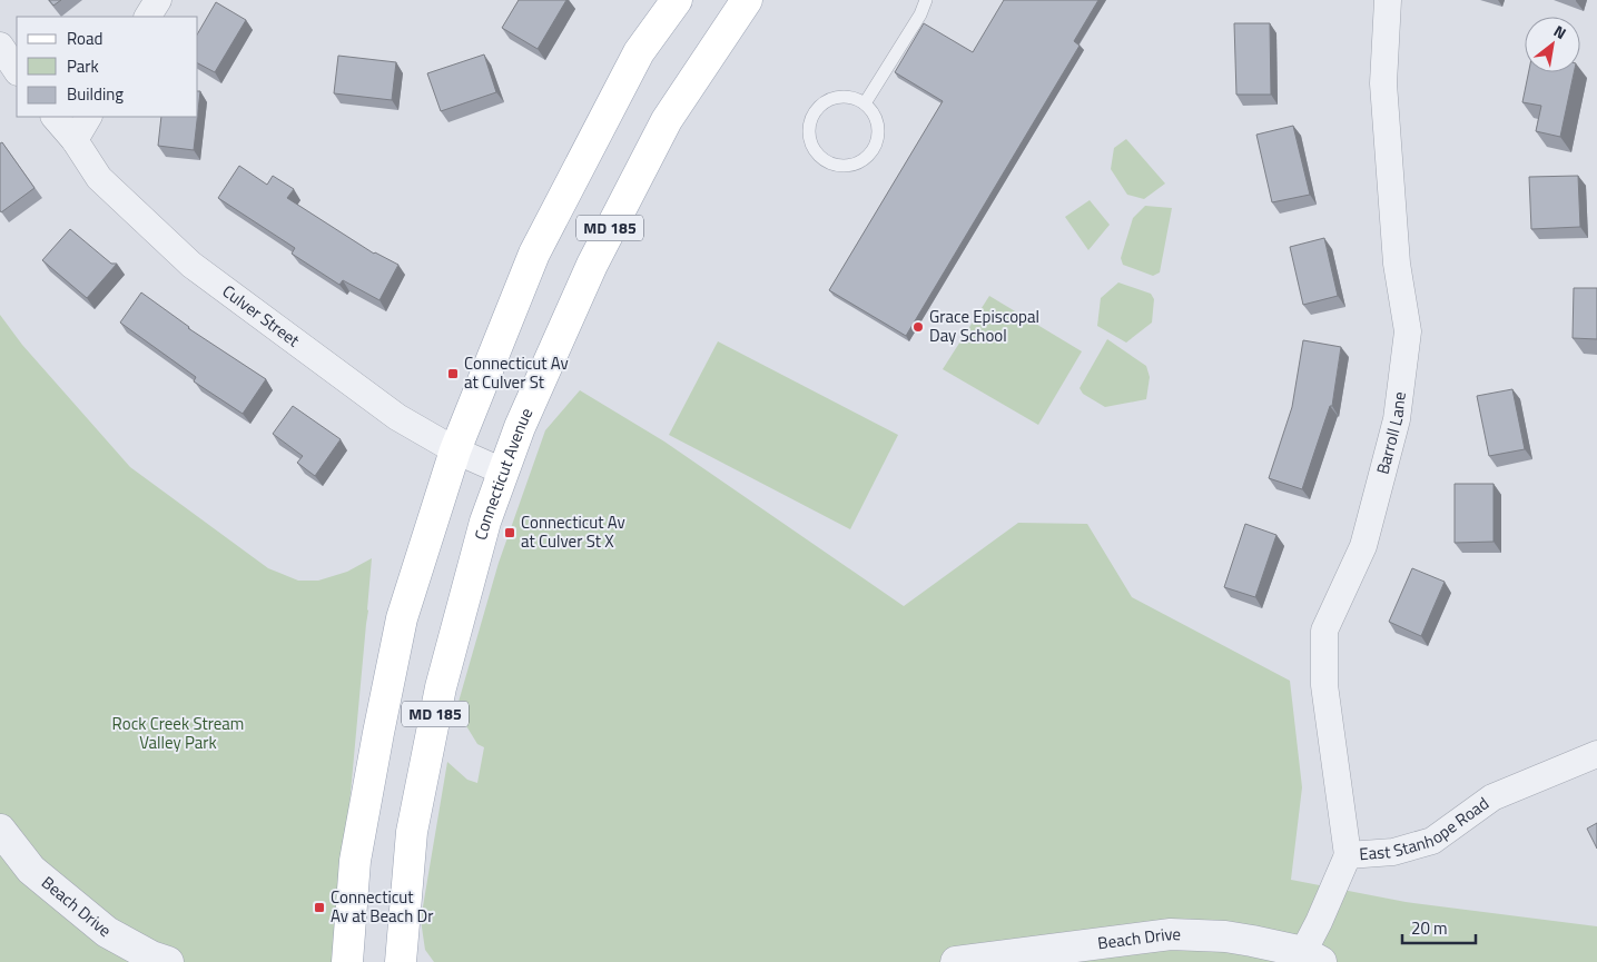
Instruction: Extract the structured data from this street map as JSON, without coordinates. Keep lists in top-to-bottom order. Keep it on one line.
{"streets":{"main road":["MD 185","Connecticut Avenue"],"street":["Culver Street","Barroll Lane","East Stanhope Road","Beach Drive"]},"crossings":[["MD 185","Culver Street"],["Culver Street","Connecticut Avenue"],["Barroll Lane","East Stanhope Road"],["East Stanhope Road","Beach Drive"]],"parks":["Rock Creek Stream Valley Park"],"places":{"other":["Grace Episcopal Day School"],"transit":["Connecticut Av at Culver St","Connecticut Av at Culver St X","Connecticut Av at Beach Dr"]},"legend":["Road","Park","Building"],"scale_bar":"20 m","north":"top right"}
